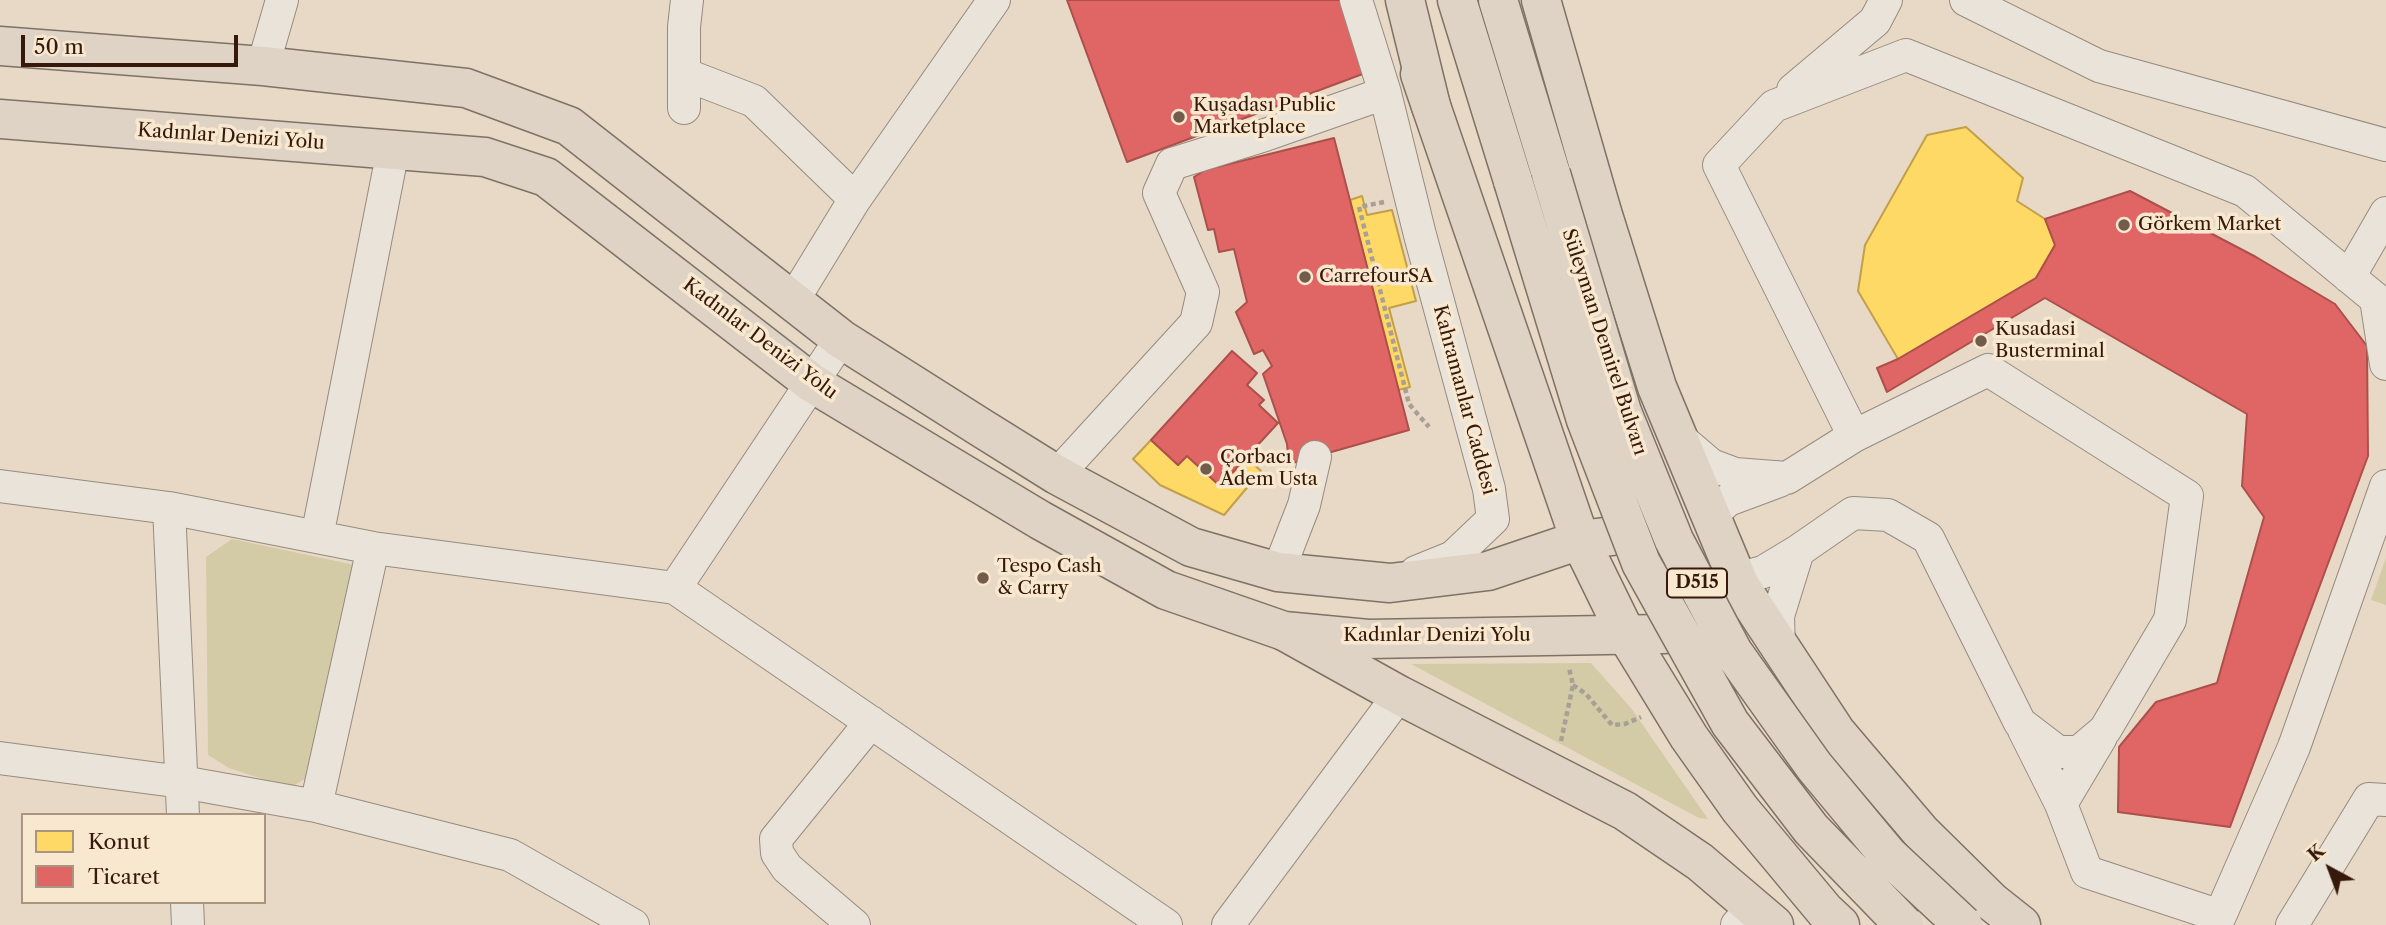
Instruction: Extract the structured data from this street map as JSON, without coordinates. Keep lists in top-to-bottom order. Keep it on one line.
{"streets":{"main road":["Kadınlar Denizi Yolu","Süleyman Demirel Bulvarı","D515"],"street":["Kahramanlar Caddesi"]},"places":["Kuşadası Public Marketplace","Görkem Market","CarrefourSA","Kusadasi Busterminal","Çorbacı Adem Usta","Tespo Cash & Carry"],"legend":["Konut","Ticaret"],"scale_bar":"50 m","north":"top left"}
